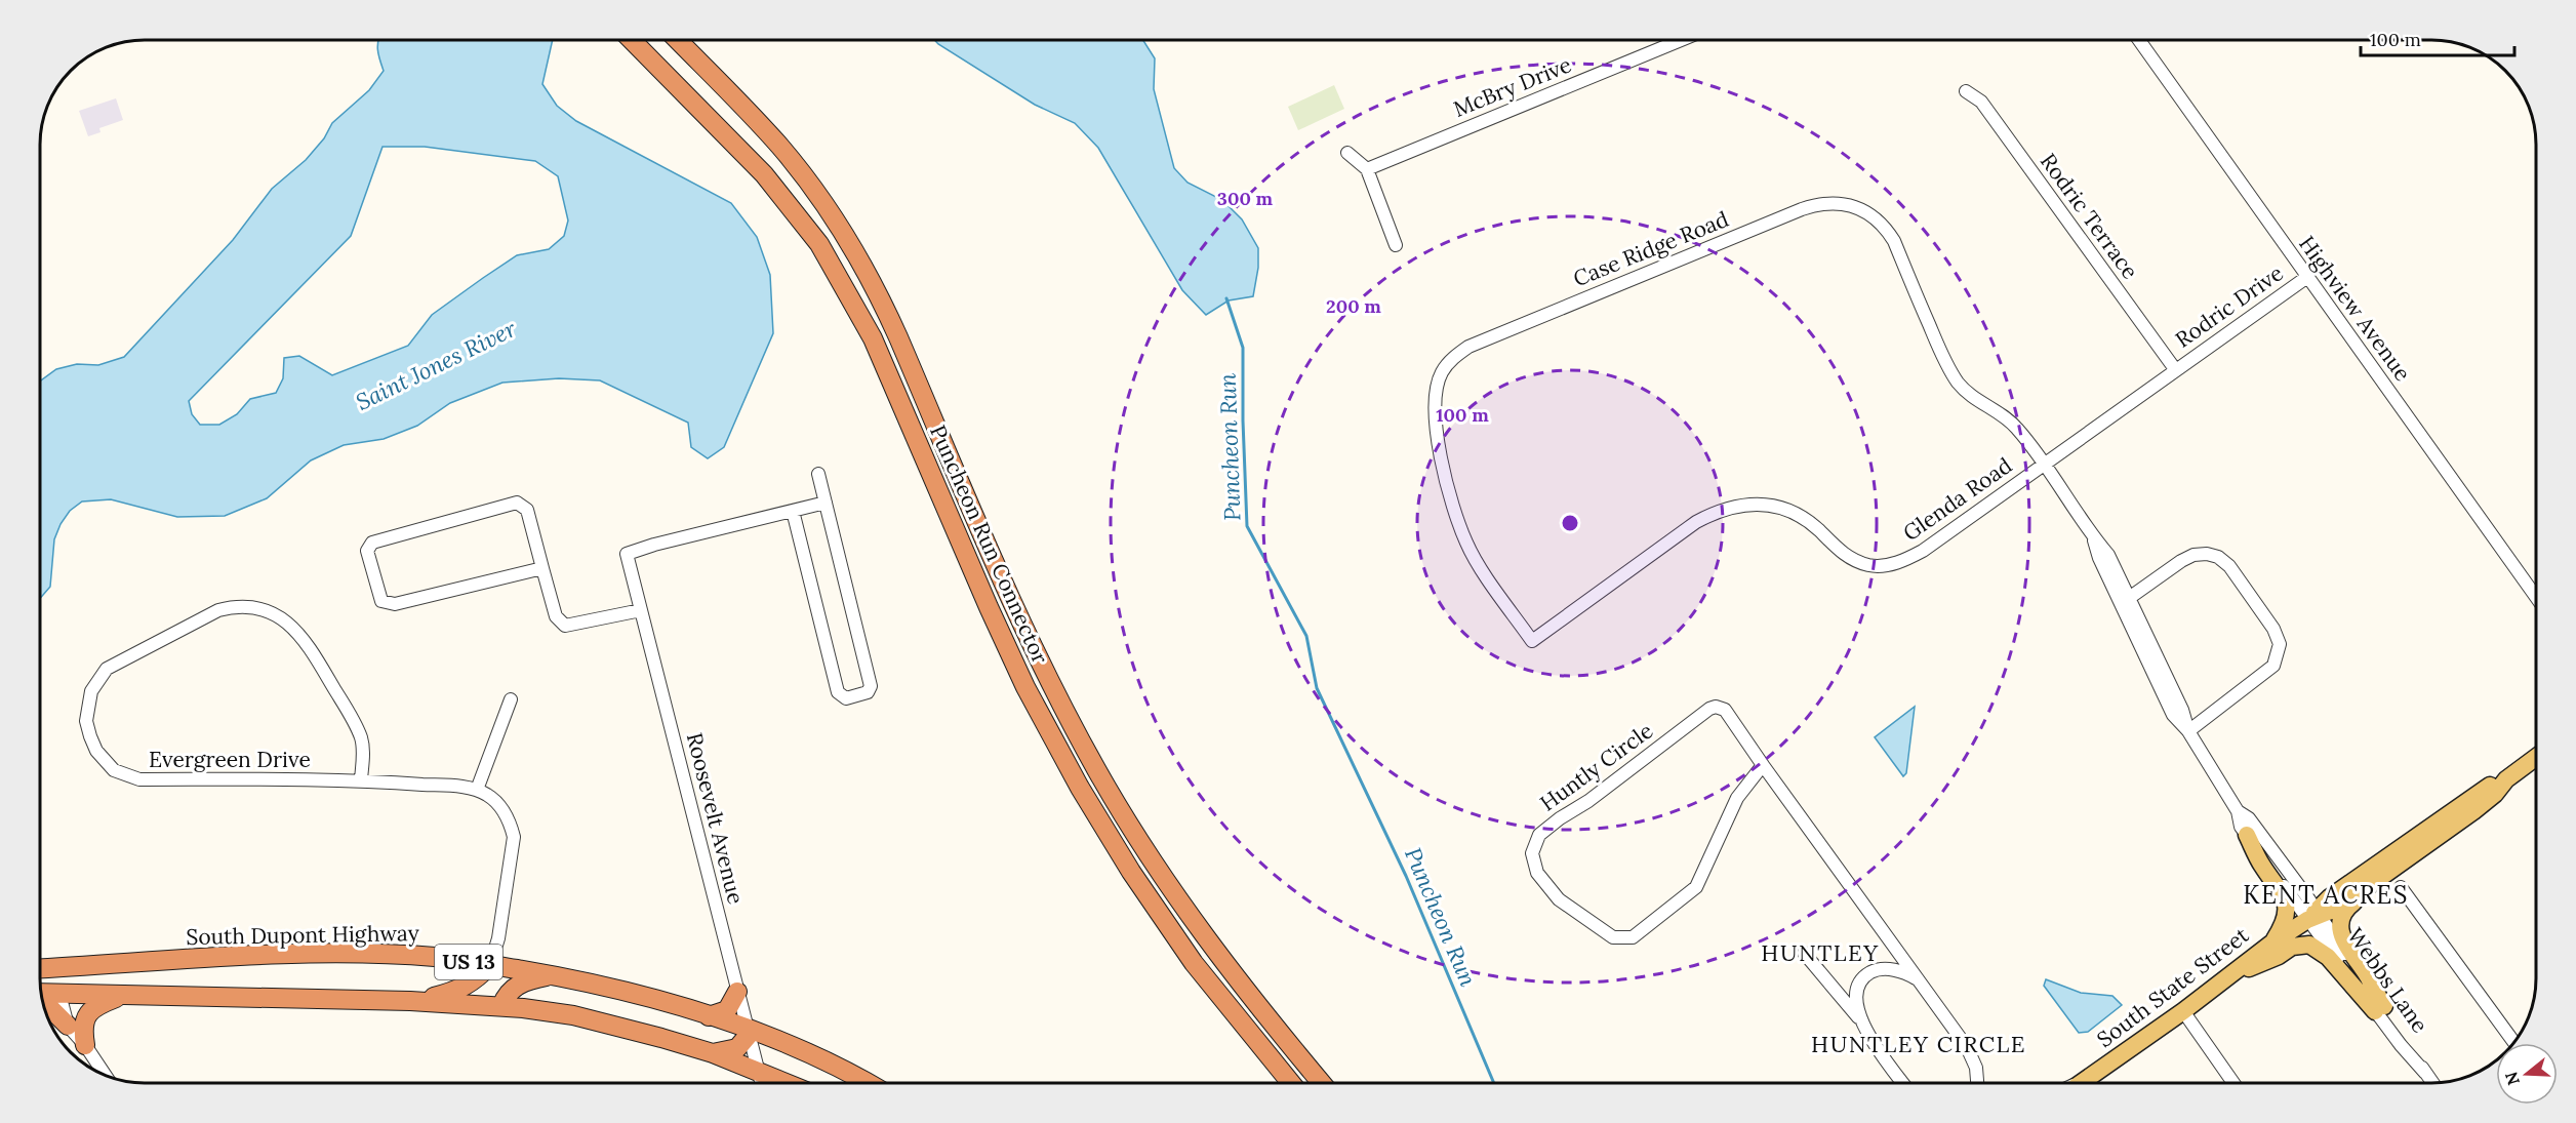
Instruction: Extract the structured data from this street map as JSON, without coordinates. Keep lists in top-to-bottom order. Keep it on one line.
{"streets":{"highway":["Puncheon Run Connector","South Dupont Highway","US 13"],"main road":["South State Street"],"street":["McBry Drive","Rodric Terrace","Case Ridge Road","Rodric Drive","Highview Avenue","Glenda Road","Evergreen Drive","Huntly Circle","Roosevelt Avenue","Webbs Lane"]},"crossings":[["Rodric Terrace","Rodric Drive"],["Rodric Terrace","Glenda Road"],["Case Ridge Road","Glenda Road"],["Rodric Drive","Highview Avenue"],["Rodric Drive","Glenda Road"],["Roosevelt Avenue","South Dupont Highway"],["Roosevelt Avenue","US 13"],["Webbs Lane","South State Street"]],"districts":["KENT ACRES","HUNTLEY","HUNTLEY CIRCLE"],"water":["Saint Jones River","Puncheon Run"],"scale_bar":"100 m","north":"left","rings":["300 m","200 m","100 m"]}
